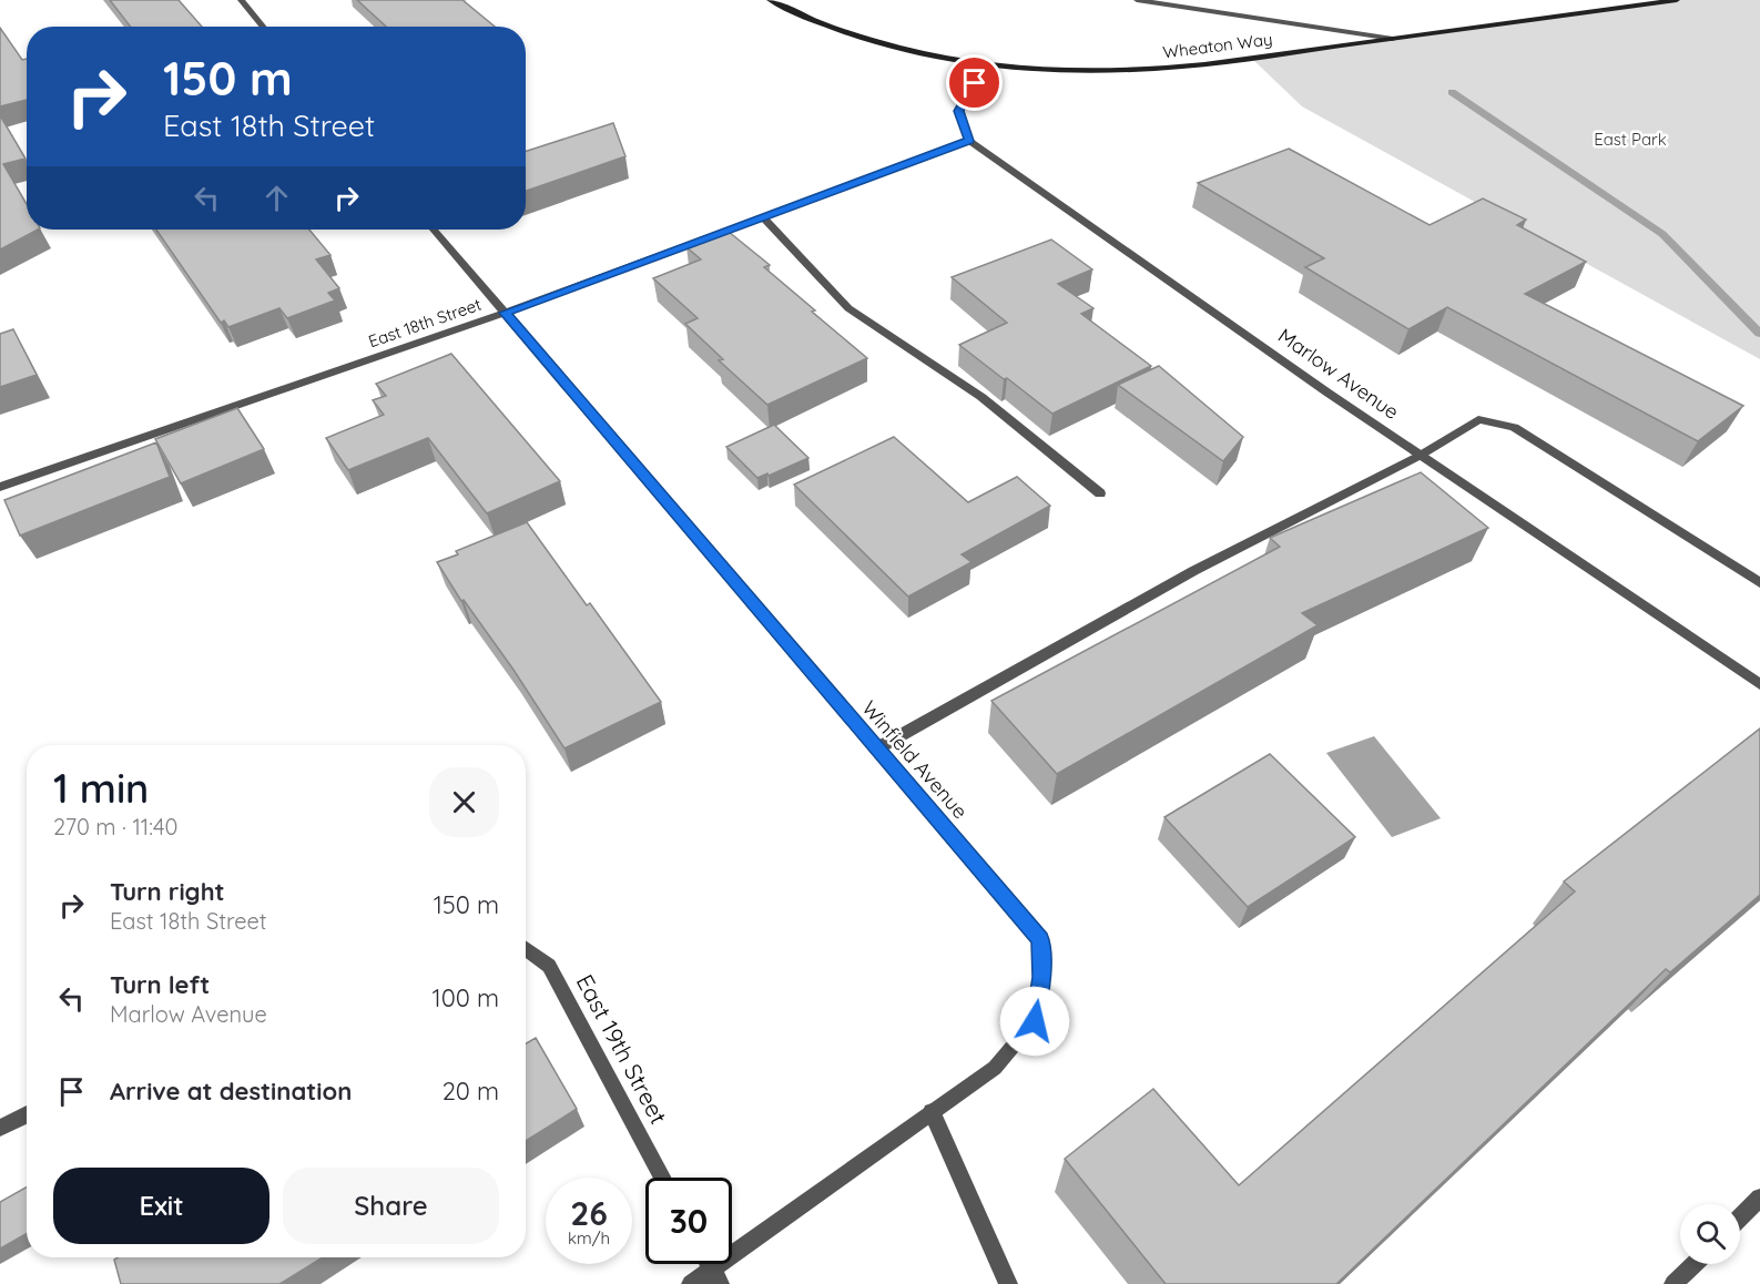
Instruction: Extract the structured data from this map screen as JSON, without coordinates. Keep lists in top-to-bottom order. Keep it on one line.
{"streets":{"main road":["Wheaton Way"],"street":["East 18th Street","Marlow Avenue","Winfield Avenue","East 19th Street"]},"crossings":[["East 18th Street","Marlow Avenue"],["East 18th Street","Winfield Avenue"]],"parks":["East Park"],"page":{"turn":["150 m","East 18th Street"],"heading":["1 min","270 m · 11:40"],"list":[{"name":"Turn right","note":"East 18th Street","value":"150 m"},{"name":"Turn left","note":"Marlow Avenue","value":"100 m"},{"name":"Arrive at destination","value":"20 m"}],"buttons":["Exit","Share"],"speed":"26 km/h","limit":"30"}}
